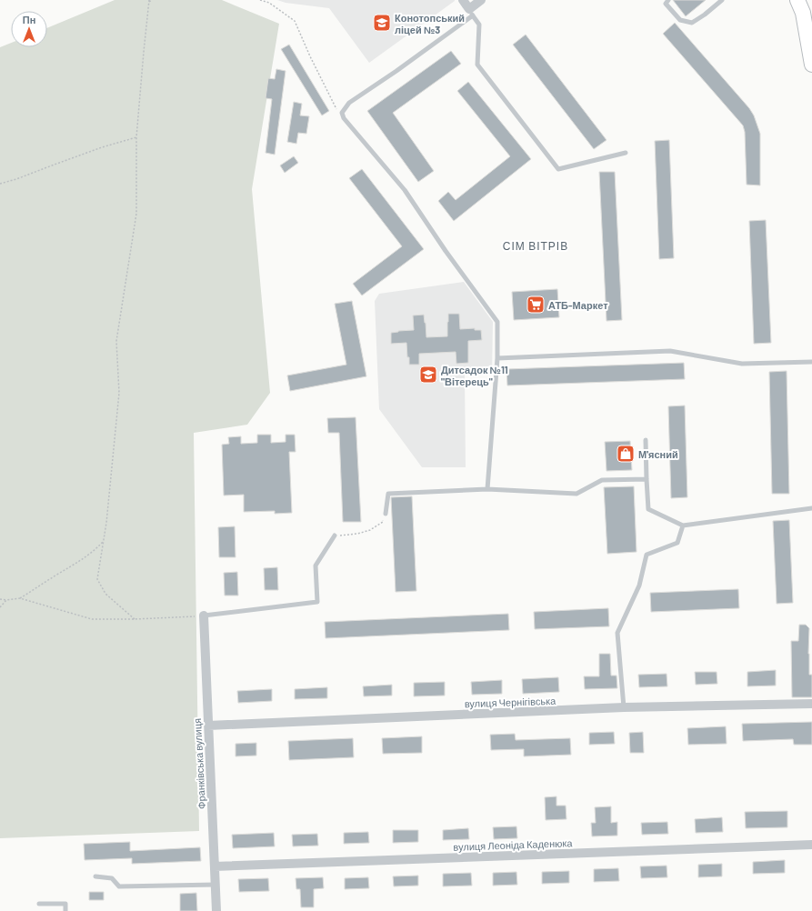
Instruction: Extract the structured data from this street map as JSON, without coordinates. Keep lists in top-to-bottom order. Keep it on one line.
{"streets":{"street":["вулиця Чернігівська","Франківська вулиця","вулиця Леоніда Каденюка"]},"crossings":[["вулиця Чернігівська","Франківська вулиця"],["Франківська вулиця","вулиця Леоніда Каденюка"]],"districts":["СІМ ВІТРІВ"],"places":{"school or university":["Конотопський ліцей №3","Дитсадок №11 \"Вітерець\""],"supermarket":["АТБ-Маркет"],"shop":["М'ясний"]},"north":"top"}
